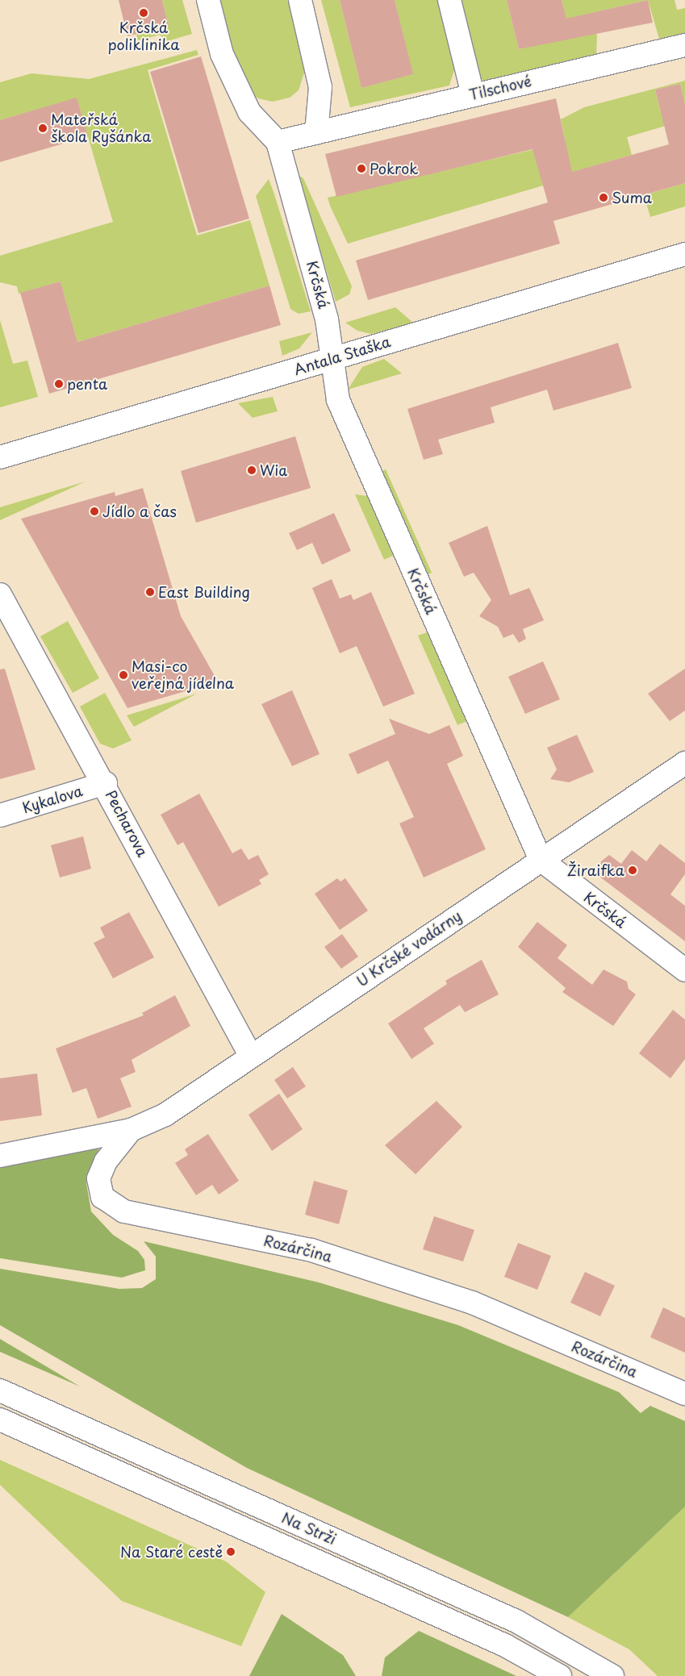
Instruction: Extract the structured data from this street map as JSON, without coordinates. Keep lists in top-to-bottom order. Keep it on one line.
{"streets":{"street":["Tilschové","Krčská","Antala Staška","Kykalova","Pecharova","U Krčské vodárny","Rozárčina","Na Strži"]},"crossings":[["Krčská","Antala Staška"],["Krčská","U Krčské vodárny"],["Kykalova","Pecharova"],["Pecharova","U Krčské vodárny"],["U Krčské vodárny","Rozárčina"]],"places":["Krčská poliklinika","Mateřská škola Ryšánka","Pokrok","Suma","penta","Wia","Jídlo a čas","East Building","Masi-co veřejná jídelna","Žiraifka","Na Staré cestě"]}
